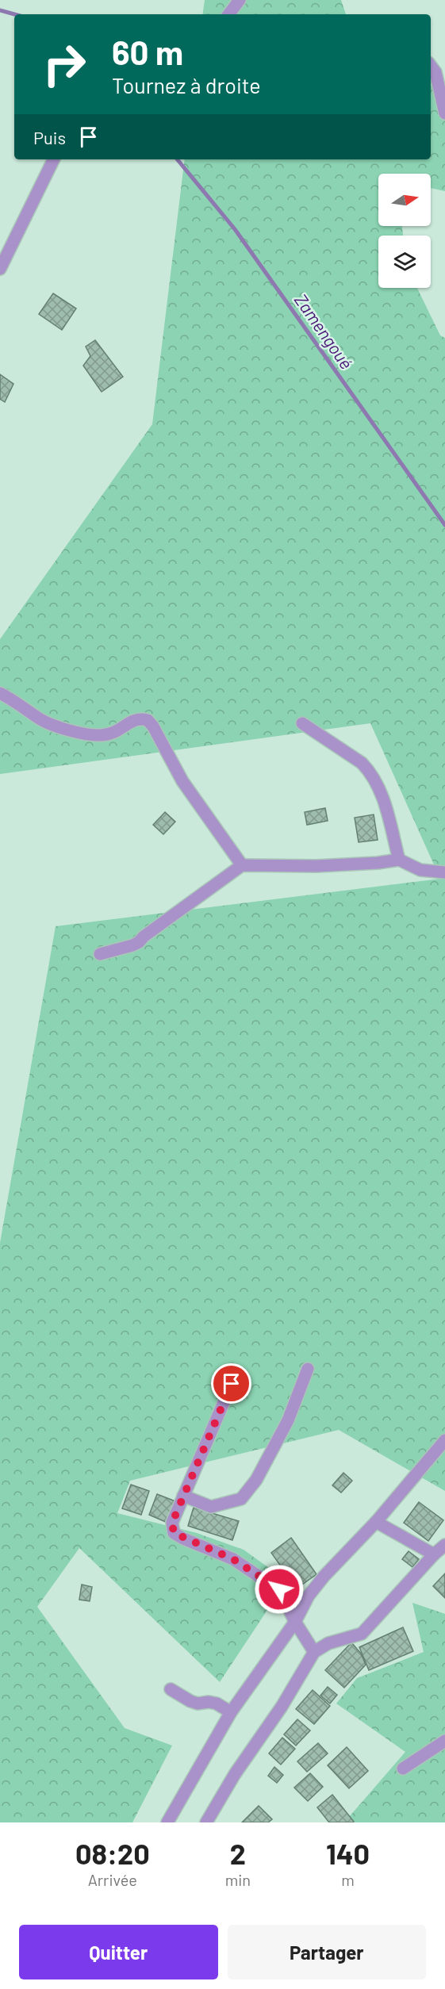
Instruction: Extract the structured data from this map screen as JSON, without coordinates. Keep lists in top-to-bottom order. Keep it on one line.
{"water":["Zamengoué"],"north":"right","page":{"turn":["60 m","Tournez à droite"],"then":"Puis","eta":["08:20","Arrivée","2","min","140","m"],"buttons":["Quitter","Partager"]}}
